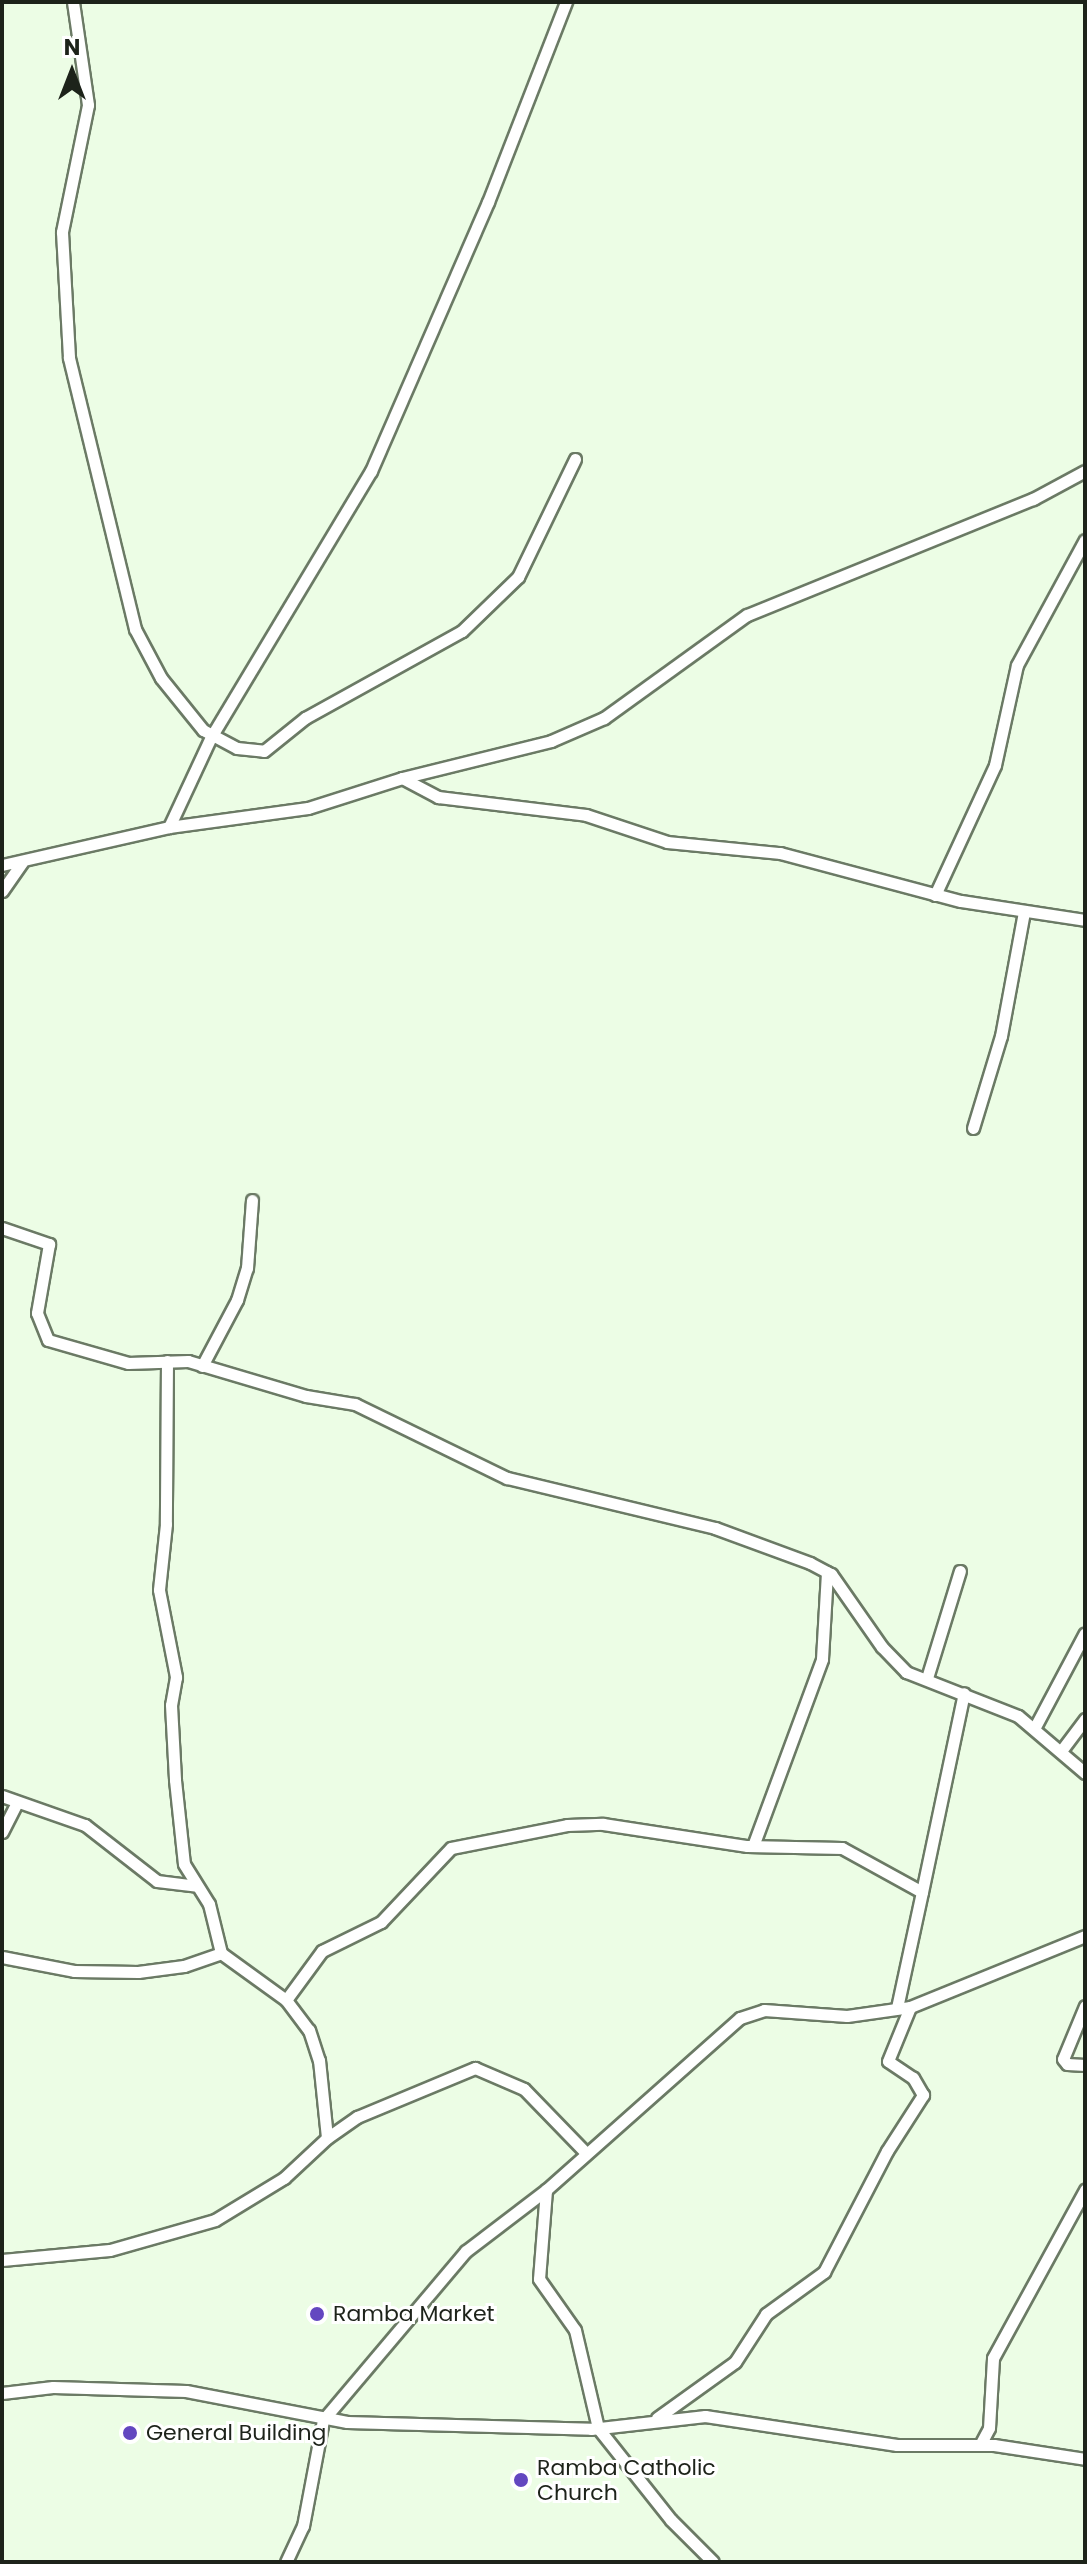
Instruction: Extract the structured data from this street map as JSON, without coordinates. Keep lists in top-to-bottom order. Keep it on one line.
{"places":["Ramba Market","General Building","Ramba Catholic Church"],"north":"top"}
